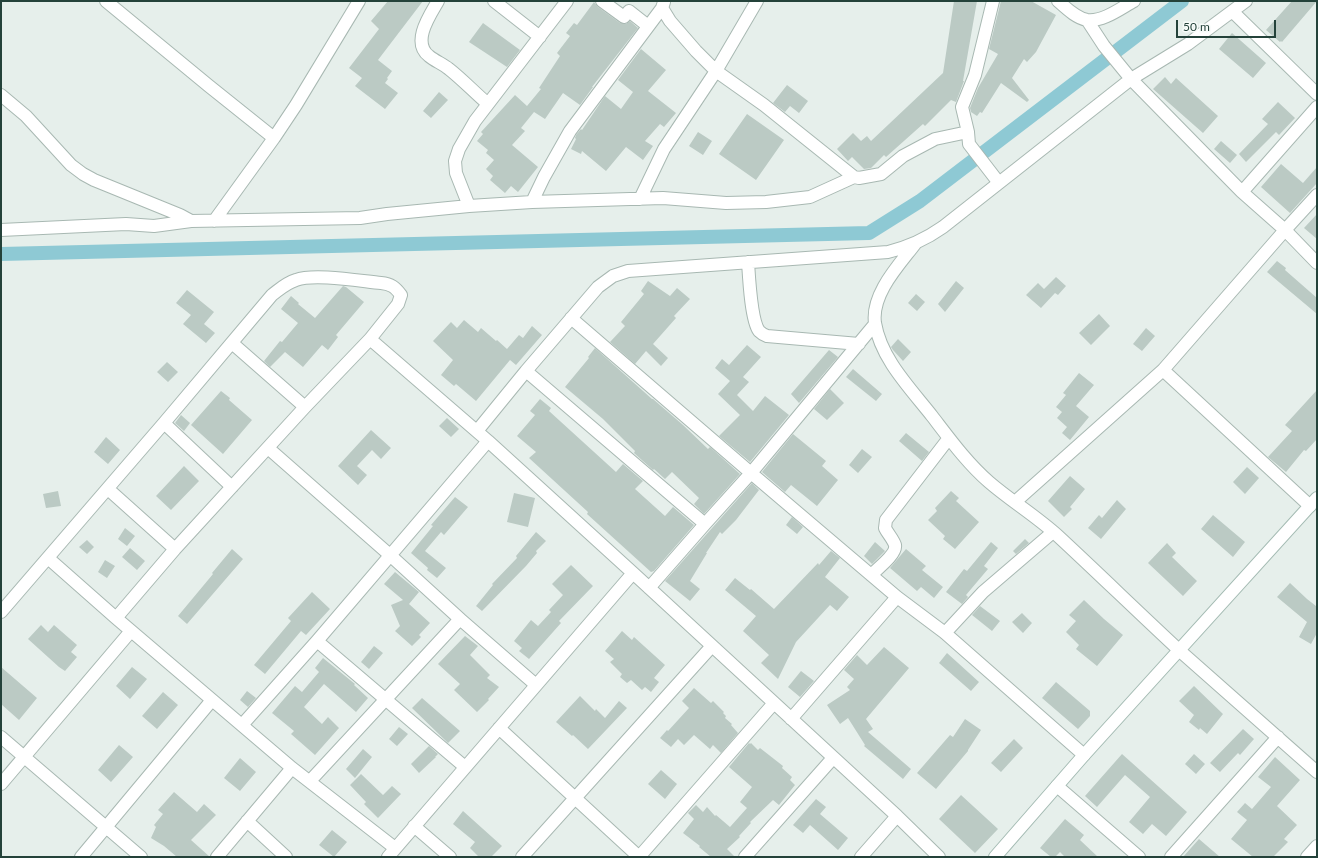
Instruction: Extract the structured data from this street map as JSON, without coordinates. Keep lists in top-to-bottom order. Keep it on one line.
{"scale_bar":"50 m"}
